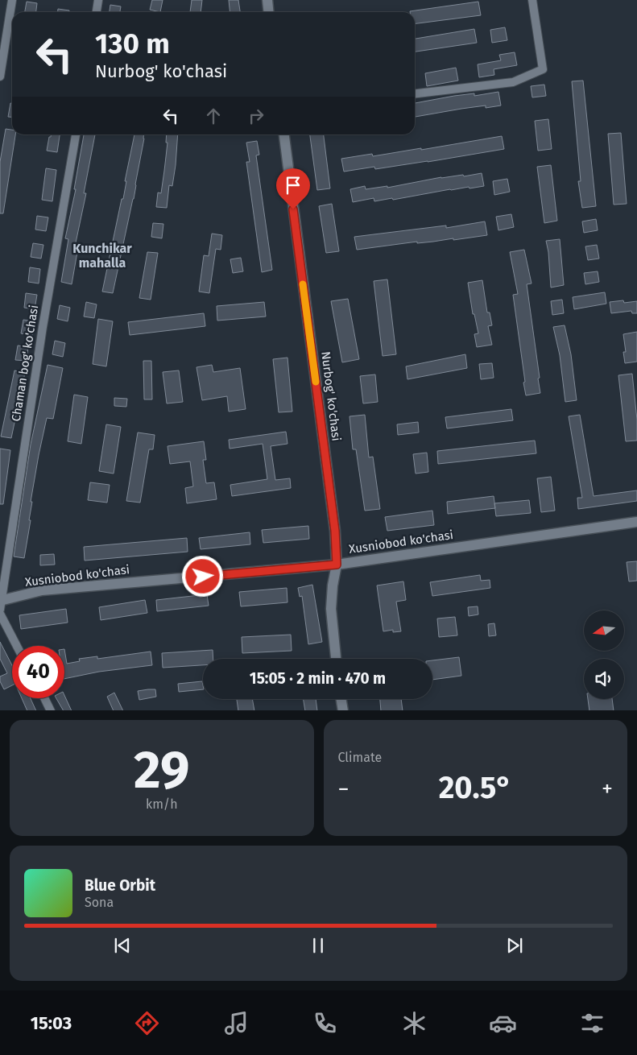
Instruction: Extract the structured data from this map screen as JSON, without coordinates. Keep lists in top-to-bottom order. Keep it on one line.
{"streets":{"street":["Chaman bog' ko'chasi","Nurbog' ko'chasi","Xusniobod ko'chasi"]},"crossings":[["Chaman bog' ko'chasi","Xusniobod ko'chasi"],["Nurbog' ko'chasi","Xusniobod ko'chasi"]],"districts":["Kunchikar mahalla"],"north":"left","page":{"turn":["130 m","Nurbog' ko'chasi"],"limit":"40","trip":"15:05 · 2 min · 470 m","tile":[["29","km/h"],"Climate"],"heat":["−","20.5°","+"],"song":["Blue Orbit","Sona"],"tabs":"15:03"}}
